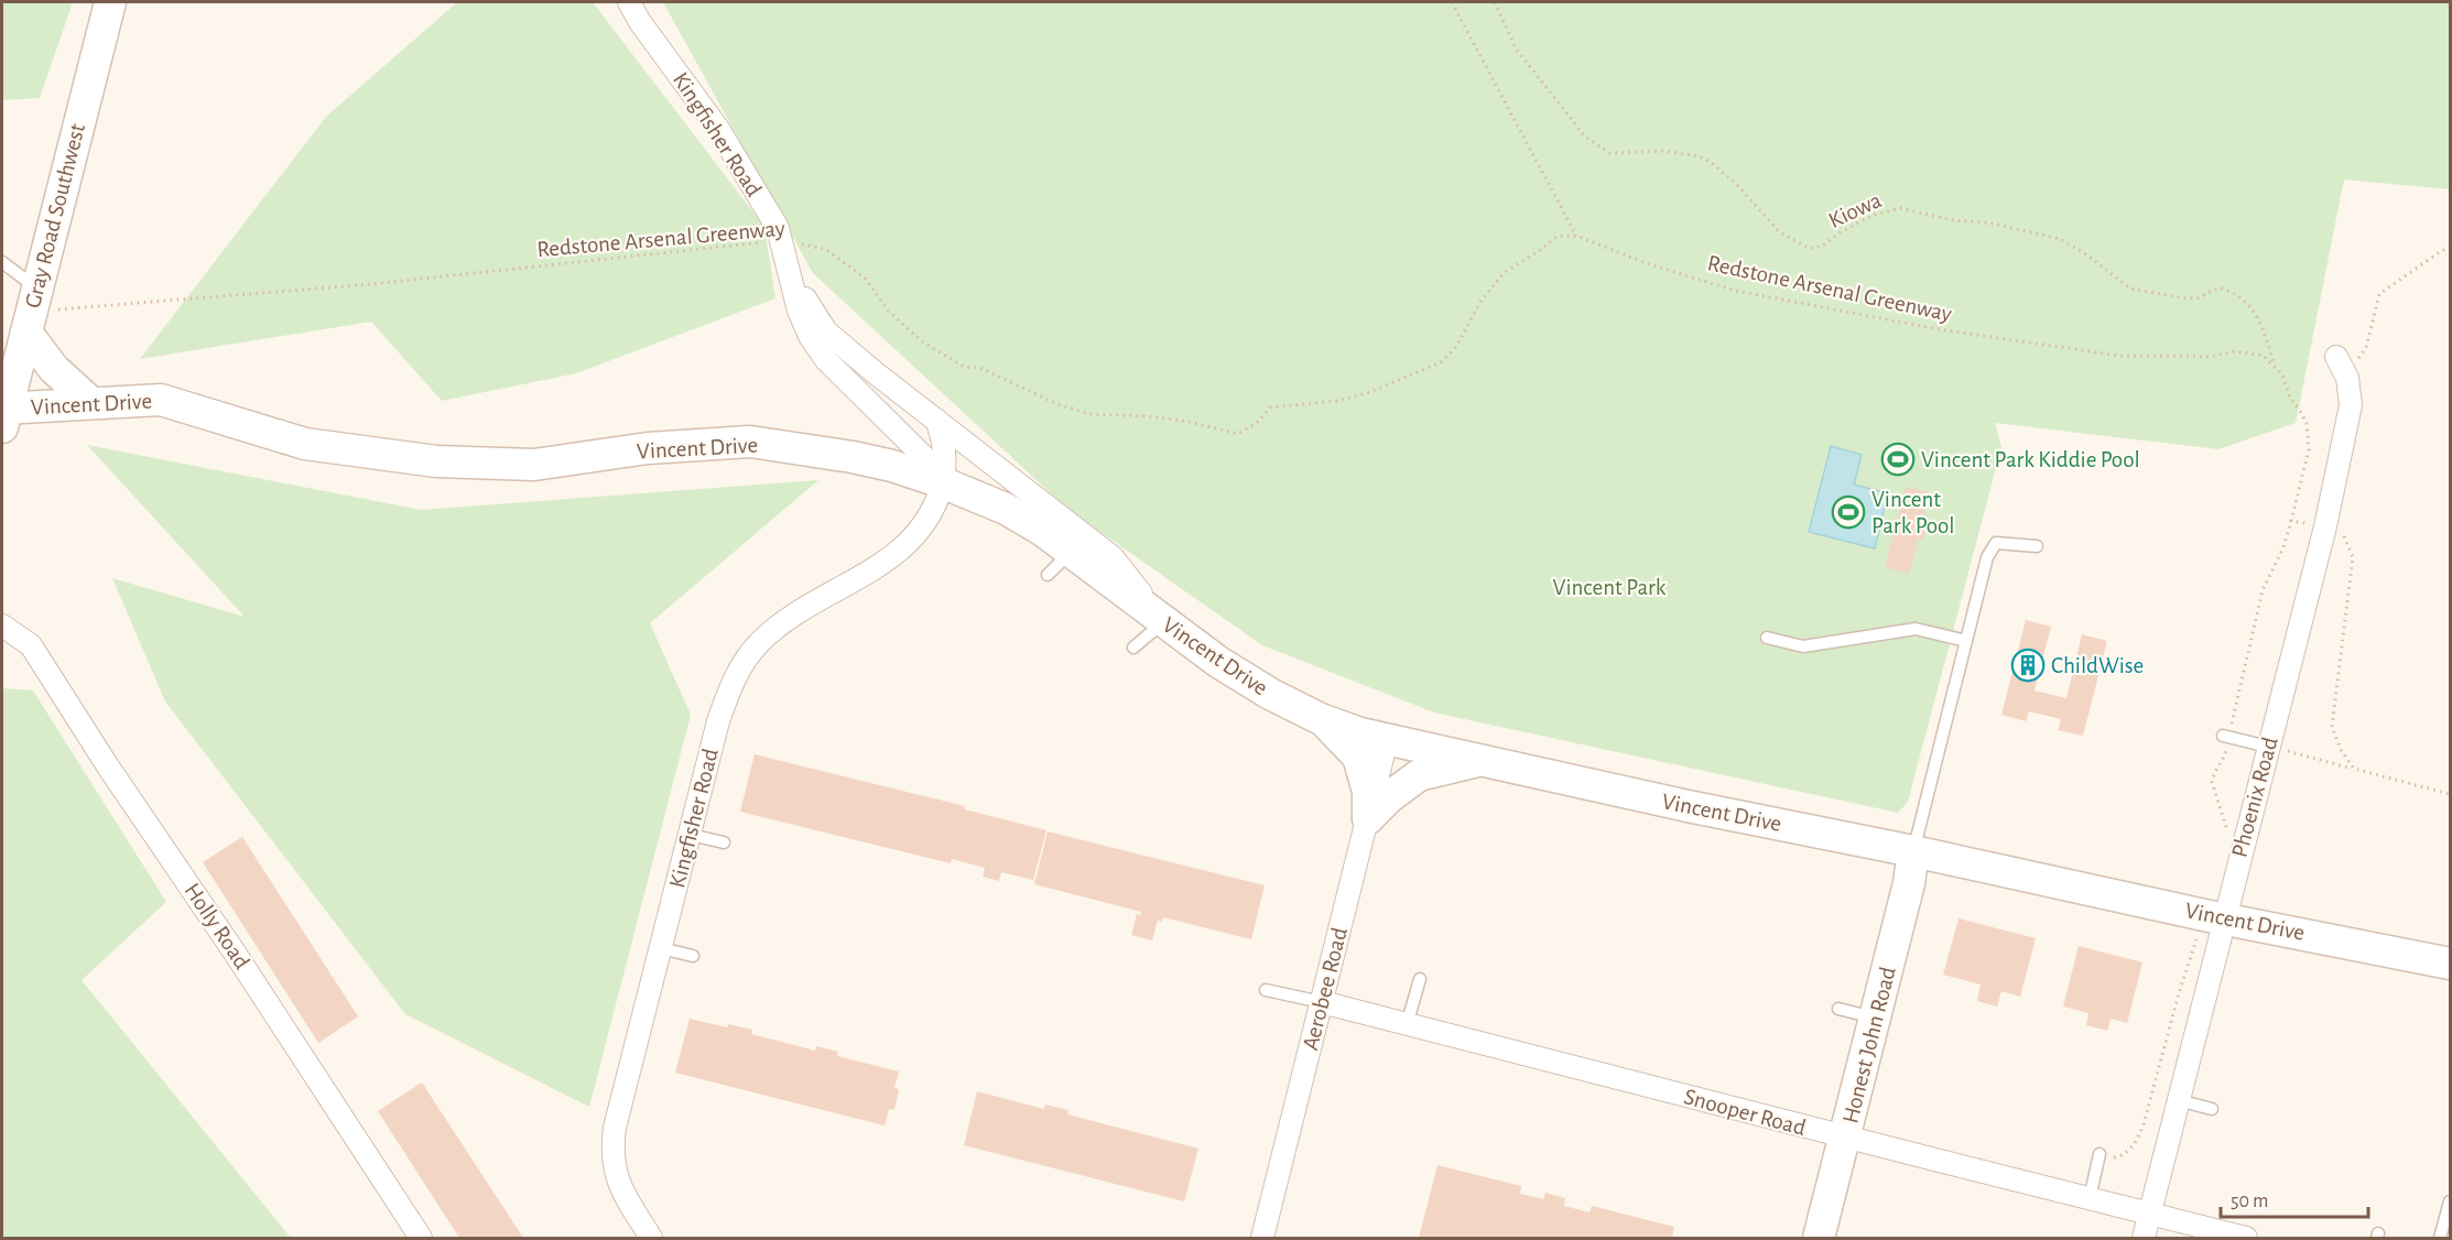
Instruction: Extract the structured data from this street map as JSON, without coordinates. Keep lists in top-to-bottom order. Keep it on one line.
{"streets":{"street":["Kingfisher Road","Gray Road Southwest","Vincent Drive","Phoenix Road","Holly Road","Aerobee Road","Honest John Road","Snooper Road"],"path":["Kiowa","Redstone Arsenal Greenway"]},"crossings":[["Kingfisher Road","Redstone Arsenal Greenway"],["Kingfisher Road","Vincent Drive"],["Kiowa","Redstone Arsenal Greenway"],["Gray Road Southwest","Redstone Arsenal Greenway"],["Gray Road Southwest","Vincent Drive"],["Vincent Drive","Phoenix Road"],["Vincent Drive","Aerobee Road"],["Vincent Drive","Honest John Road"],["Phoenix Road","Snooper Road"],["Aerobee Road","Snooper Road"],["Honest John Road","Snooper Road"]],"parks":["Vincent Park"],"places":{"sports":["Vincent Park Kiddie Pool","Vincent Park Pool"],"building":["ChildWise"]},"scale_bar":"50 m"}
